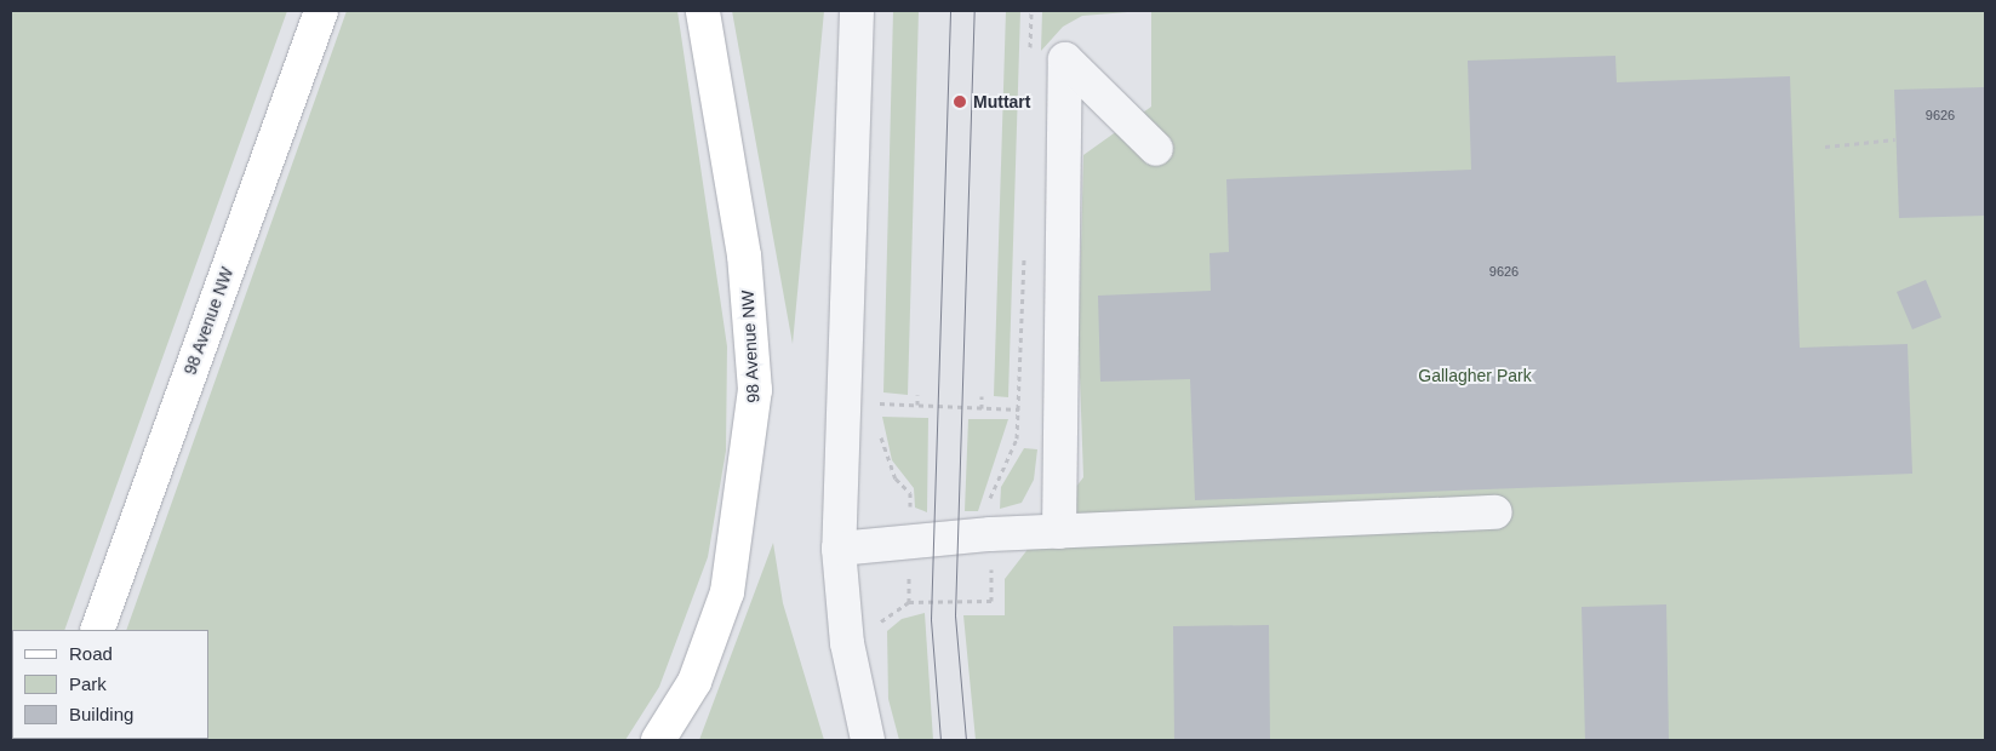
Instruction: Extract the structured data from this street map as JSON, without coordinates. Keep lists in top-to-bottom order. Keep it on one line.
{"streets":{"main road":["98 Avenue NW"]},"parks":["Gallagher Park"],"places":["Muttart"],"house_numbers":["9626","9626"],"legend":["Road","Park","Building"]}
